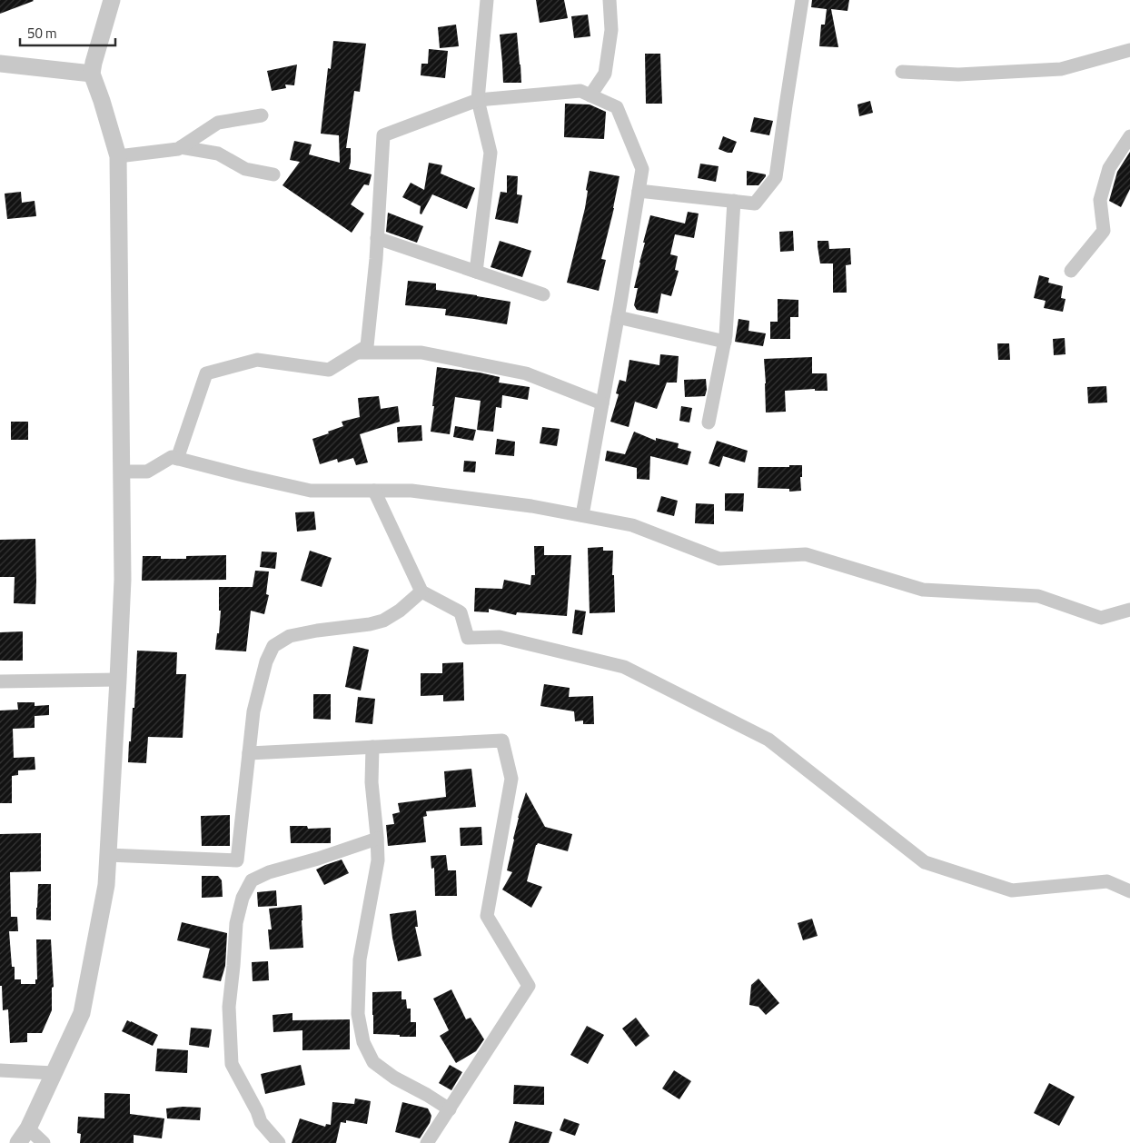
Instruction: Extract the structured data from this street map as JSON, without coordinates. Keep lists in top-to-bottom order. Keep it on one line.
{"scale_bar":"50 m"}
